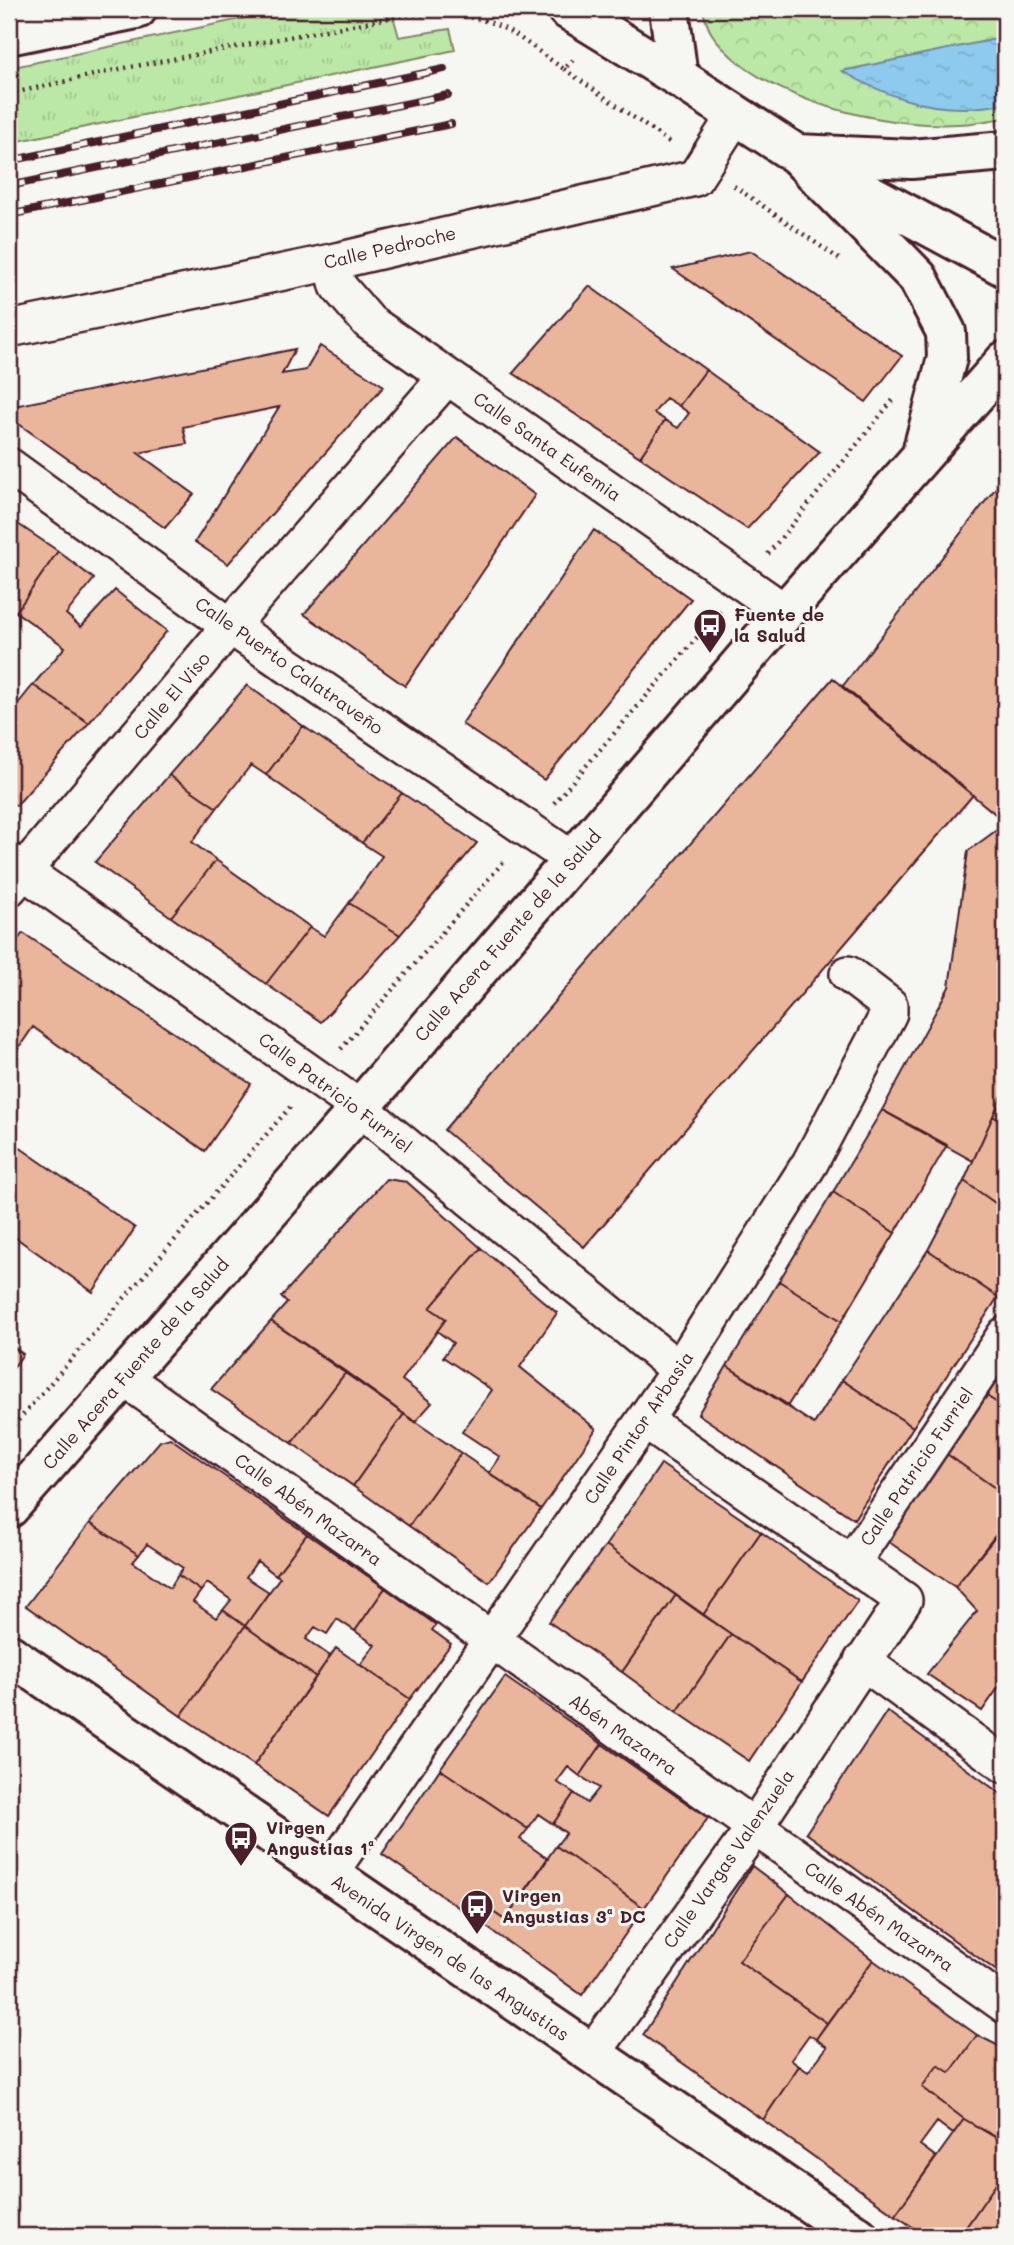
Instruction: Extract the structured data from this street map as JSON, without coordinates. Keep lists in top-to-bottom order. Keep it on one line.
{"streets":{"street":["Calle Pedroche","Calle Santa Eufemia","Calle Puerto Calatraveño","Calle El Viso","Calle Acera Fuente de la Salud","Calle Patricio Furriel","Calle Pintor Arbasia","Calle Abén Mazarra","Abén Mazarra","Calle Vargas Valenzuela","Avenida Virgen de las Angustias"]},"crossings":[["Calle Pedroche","Calle Santa Eufemia"],["Calle Santa Eufemia","Calle El Viso"],["Calle Santa Eufemia","Calle Acera Fuente de la Salud"],["Calle Puerto Calatraveño","Calle El Viso"],["Calle Puerto Calatraveño","Calle Acera Fuente de la Salud"],["Calle El Viso","Calle Patricio Furriel"],["Calle Acera Fuente de la Salud","Calle Patricio Furriel"],["Calle Acera Fuente de la Salud","Calle Abén Mazarra"],["Calle Patricio Furriel","Calle Pintor Arbasia"],["Calle Patricio Furriel","Calle Vargas Valenzuela"],["Calle Pintor Arbasia","Calle Abén Mazarra"],["Calle Pintor Arbasia","Abén Mazarra"],["Calle Pintor Arbasia","Avenida Virgen de las Angustias"],["Calle Abén Mazarra","Abén Mazarra"],["Calle Abén Mazarra","Calle Vargas Valenzuela"],["Abén Mazarra","Calle Vargas Valenzuela"],["Calle Vargas Valenzuela","Avenida Virgen de las Angustias"]],"places":{"bus stop":["Fuente de la Salud","Virgen Angustias 1ª","Virgen Angustias 3ª DC"]}}
